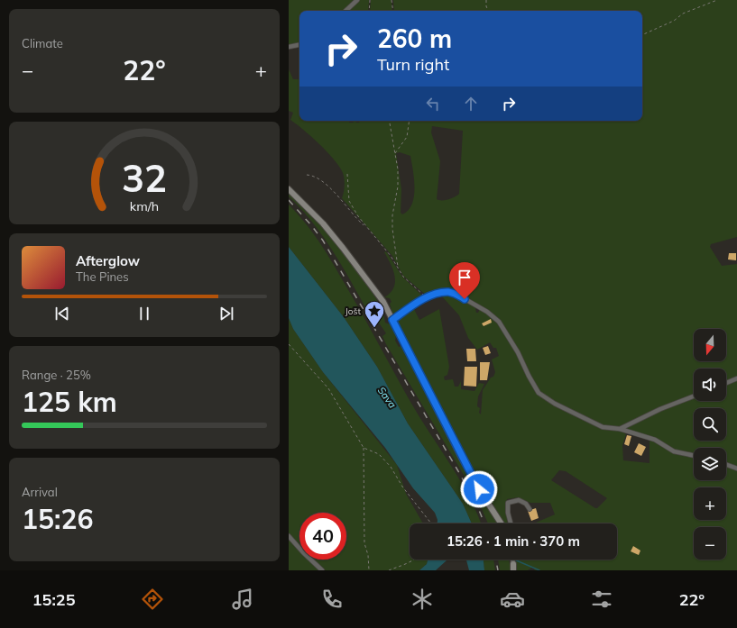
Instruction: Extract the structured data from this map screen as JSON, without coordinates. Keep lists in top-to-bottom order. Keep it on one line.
{"water":["Sava"],"places":{"place":["Jošt"]},"north":"bottom","page":{"tile":["Climate",["Range · 25%","125 km"],["Arrival","15:26"]],"turn":["260 m","Turn right"],"heat":["−","22°","+"],"song":["Afterglow","The Pines"],"map_buttons":["+","−"],"limit":"40","trip":"15:26 · 1 min · 370 m","tabs":["15:25","22°"],"gauge":["32","km/h"]}}
